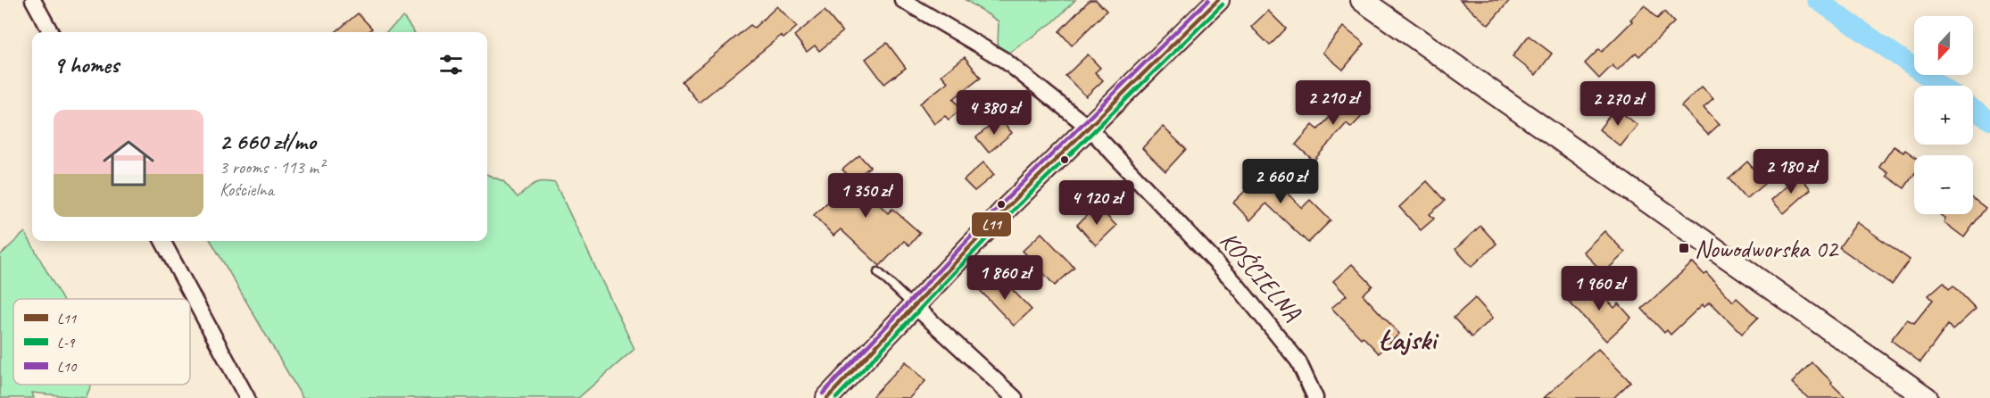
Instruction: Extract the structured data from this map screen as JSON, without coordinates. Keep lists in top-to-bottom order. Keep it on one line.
{"streets":{"street":["KOŚCIELNA"]},"districts":["Łajski"],"places":{"transit":["Nowodworska 02"]},"lines":["transit line L11","transit line L10","transit line L-9"],"legend":["L11","L-9","L10"],"north":"bottom","page":{"map_buttons":["+","−"],"heading":"9 homes","price":["2 210 zł","2 270 zł","4 380 zł","2 180 zł","2 660 zł","1 350 zł","4 120 zł","1 860 zł","1 960 zł"],"list":[{"name":"2 660 zł/mo","note":"3 rooms · 113 m² · Kościelna"}]}}
